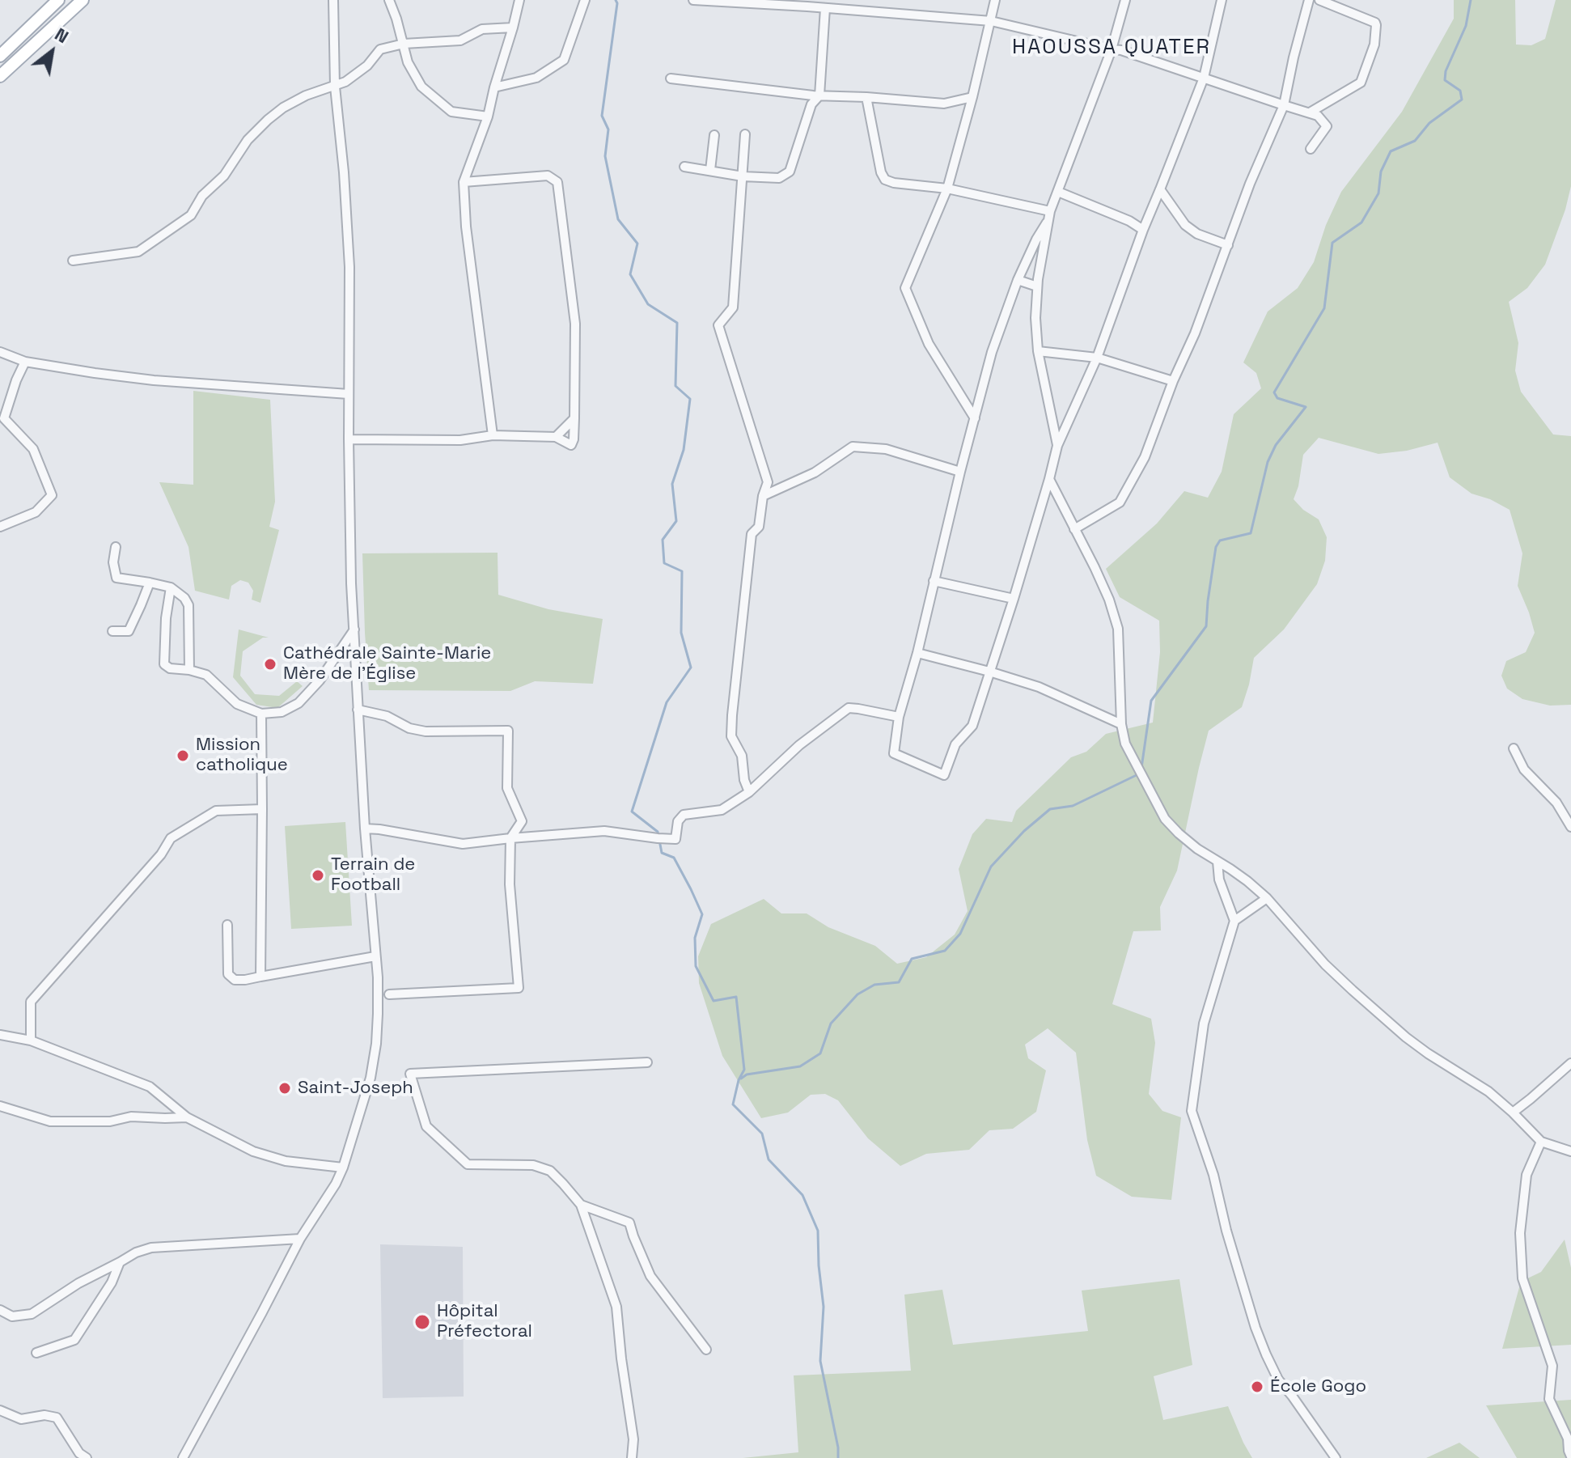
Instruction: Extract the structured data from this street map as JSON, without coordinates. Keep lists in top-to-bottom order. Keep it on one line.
{"districts":["HAOUSSA QUATER"],"places":["Cathédrale Sainte-Marie Mère de l'Église","Mission catholique","Terrain de Football","Saint-Joseph","Hôpital Préfectoral","École Gogo"],"north":"top right"}
